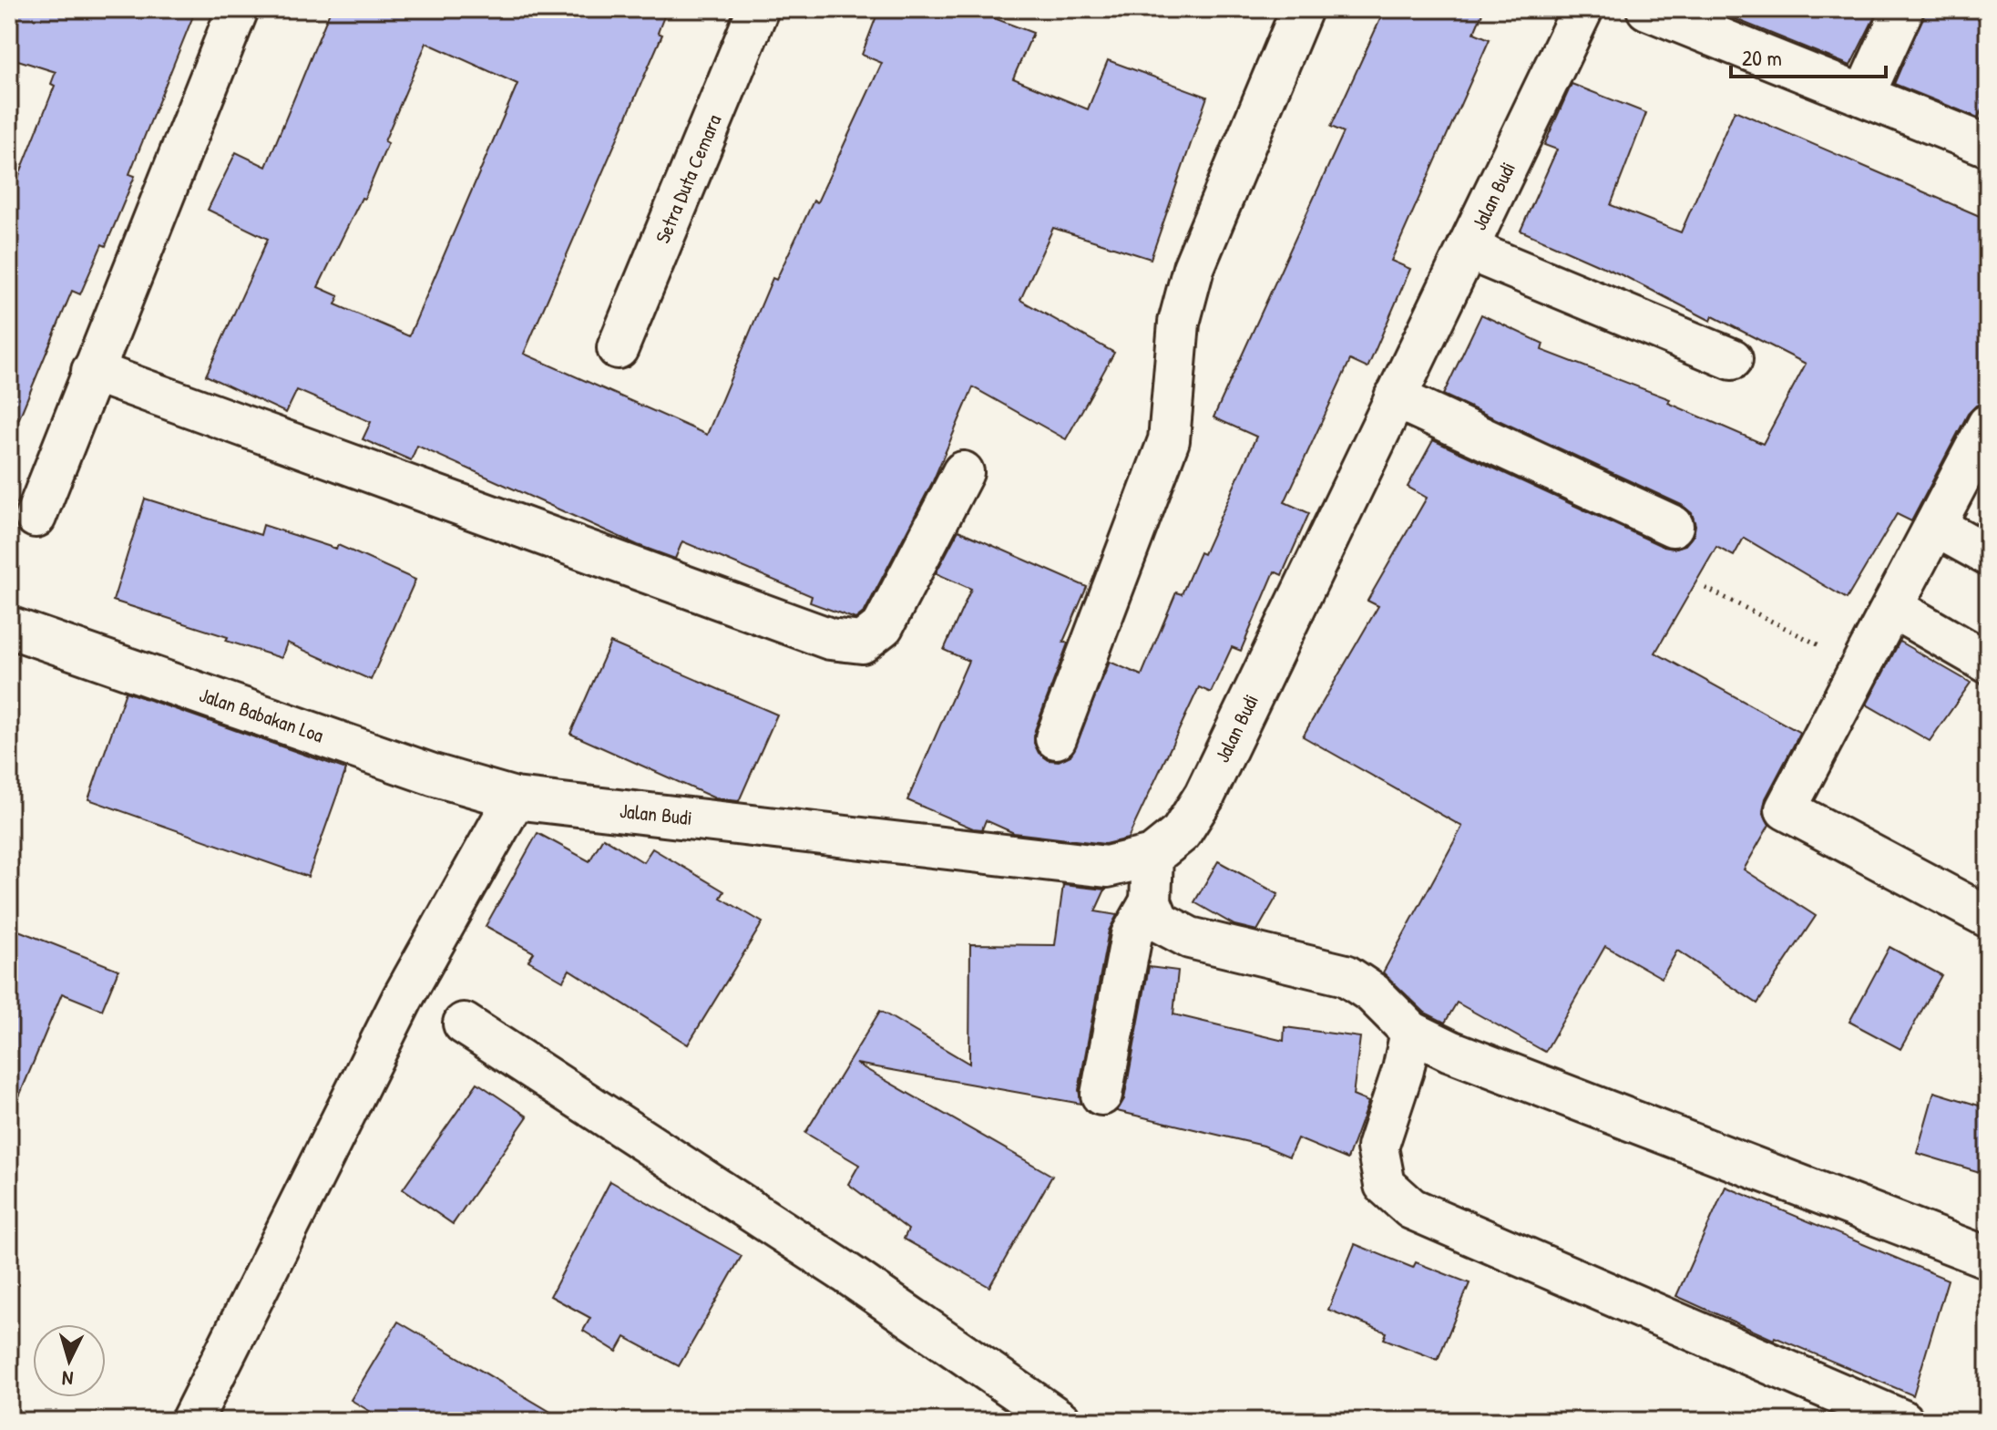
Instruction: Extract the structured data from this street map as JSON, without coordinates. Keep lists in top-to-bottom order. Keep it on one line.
{"streets":{"street":["Setra Duta Cemara","Jalan Budi","Jalan Babakan Loa"]},"crossings":[["Jalan Budi","Jalan Babakan Loa"]],"scale_bar":"20 m","north":"bottom"}
